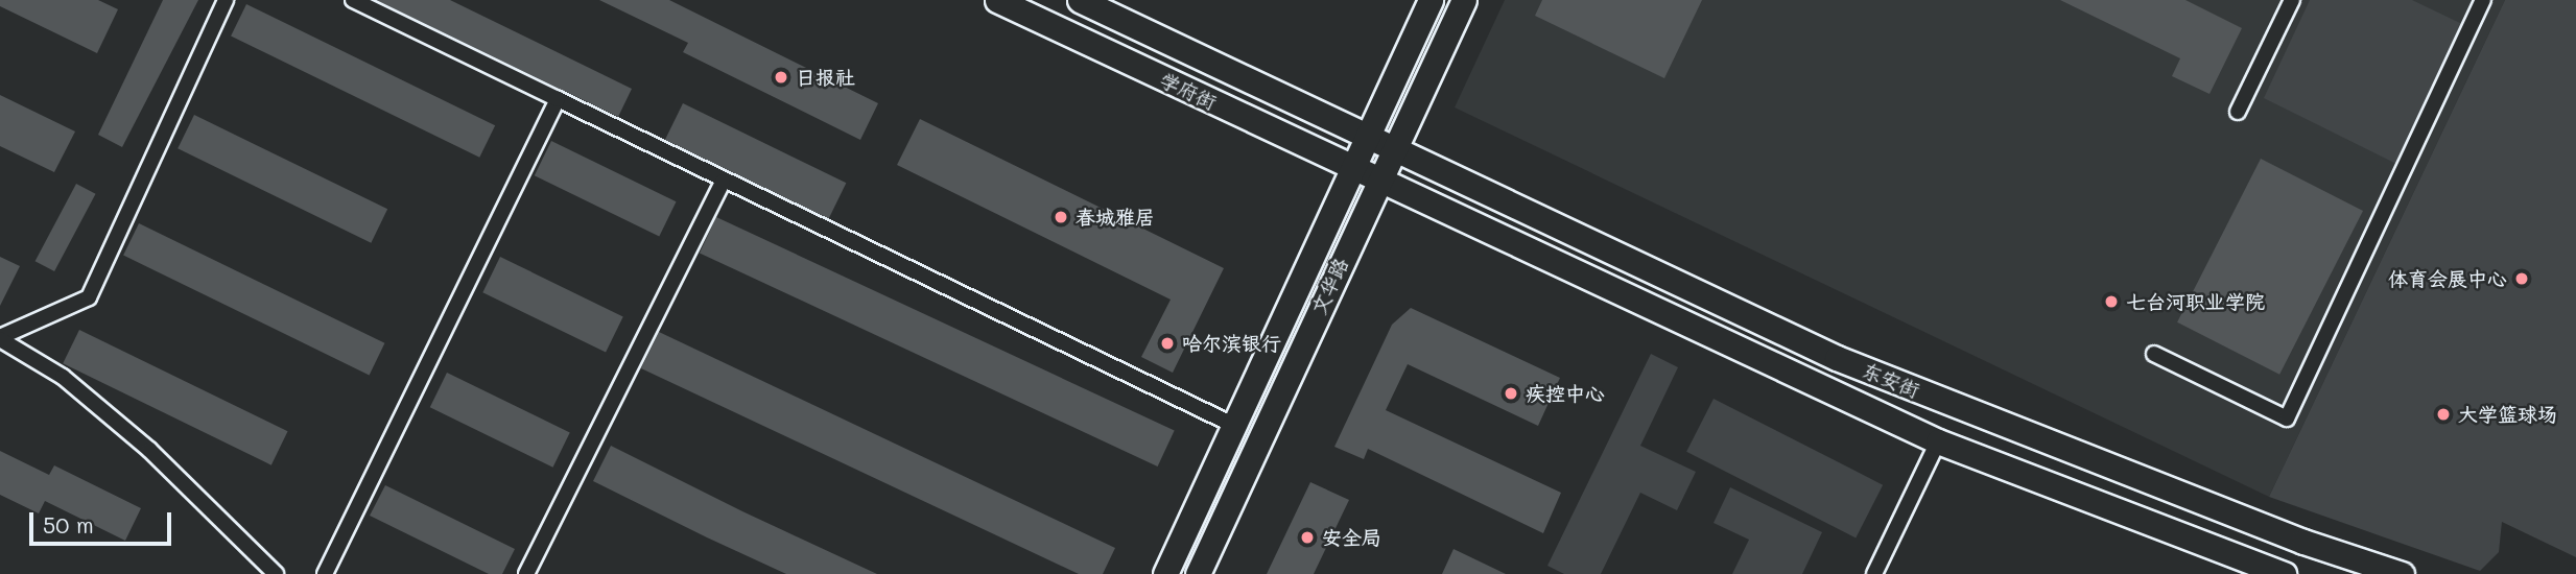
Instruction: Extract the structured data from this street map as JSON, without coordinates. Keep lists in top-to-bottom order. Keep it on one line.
{"streets":{"main road":["学府街","文华路","东安街"]},"crossings":[["学府街","文华路"],["学府街","东安街"],["文华路","东安街"]],"places":["日报社","春城雅居","体育会展中心","七台河职业学院","哈尔滨银行","疾控中心","大学篮球场","安全局"],"scale_bar":"50 m"}
